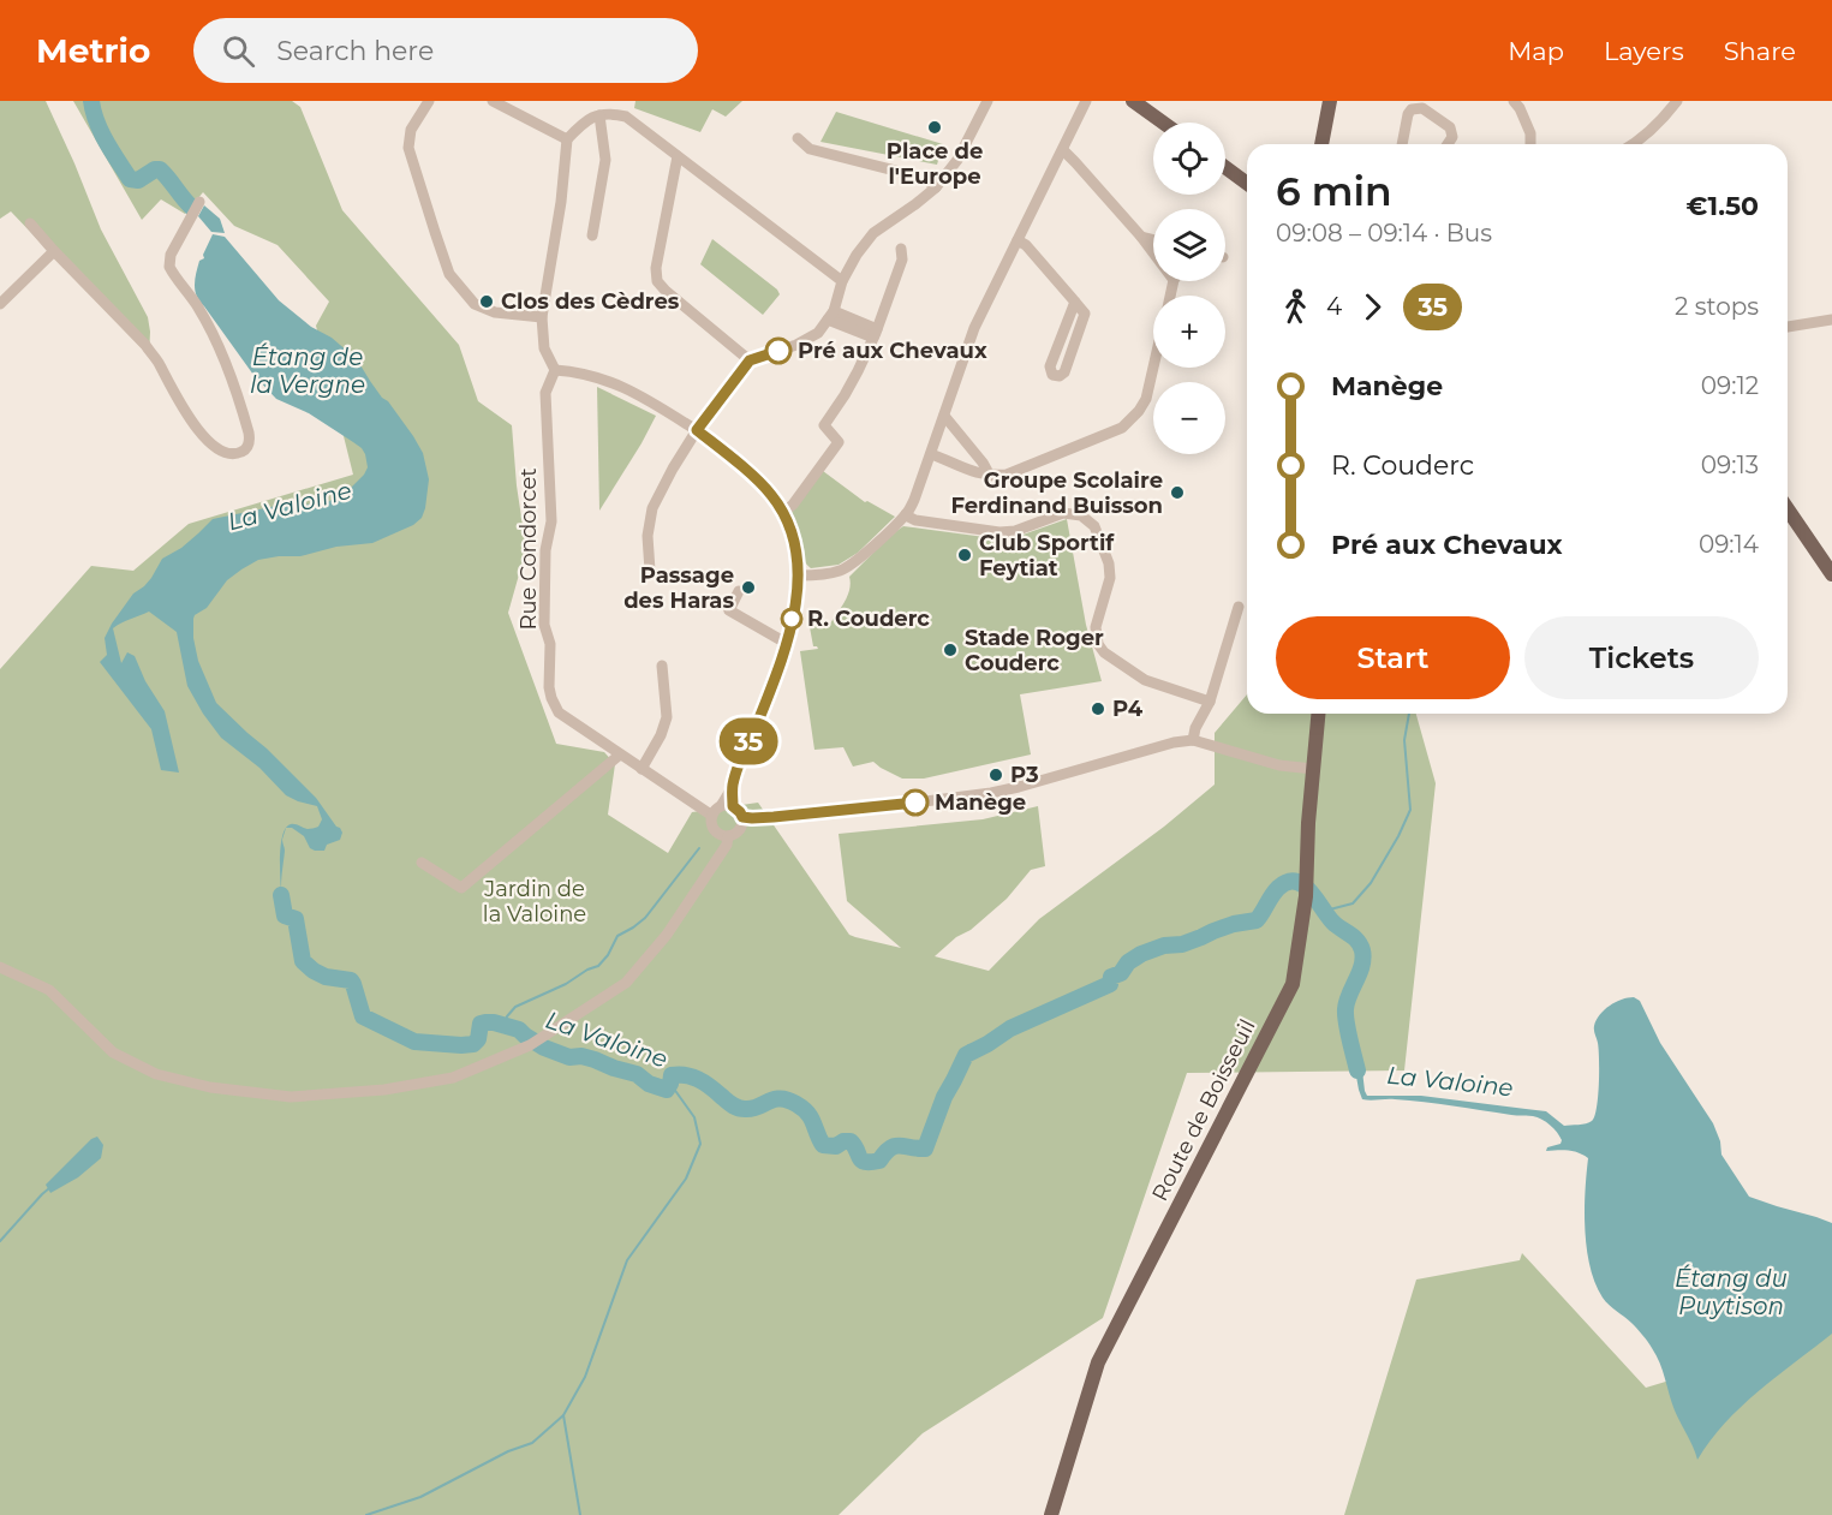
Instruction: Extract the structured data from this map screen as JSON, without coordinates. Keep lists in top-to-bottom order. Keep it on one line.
{"streets":{"main road":["Route de Boisseuil"],"street":["Rue Condorcet"]},"water":["Étang de la Vergne","La Valoine","Étang du Puytison"],"parks":["Jardin de la Valoine"],"places":["Place de l'Europe","Clos des Cèdres","Pré aux Chevaux","Groupe Scolaire Ferdinand Buisson","Club Sportif Feytiat","Passage des Haras","R. Couderc","Stade Roger Couderc","P4","P3","Manège"],"lines":["bus line 35"],"page":{"header":"Metrio","search":"Search here","nav":["Map","Layers","Share"],"on_map":"35","map_buttons":["+","−"],"heading":["6 min","09:08 – 09:14 · Bus","€1.50"],"legs":["4","35","2 stops"],"list":[{"name":"Manège","value":"09:12"},{"name":"R. Couderc","value":"09:13"},{"name":"Pré aux Chevaux","value":"09:14"}],"buttons":["Start","Tickets"]}}
